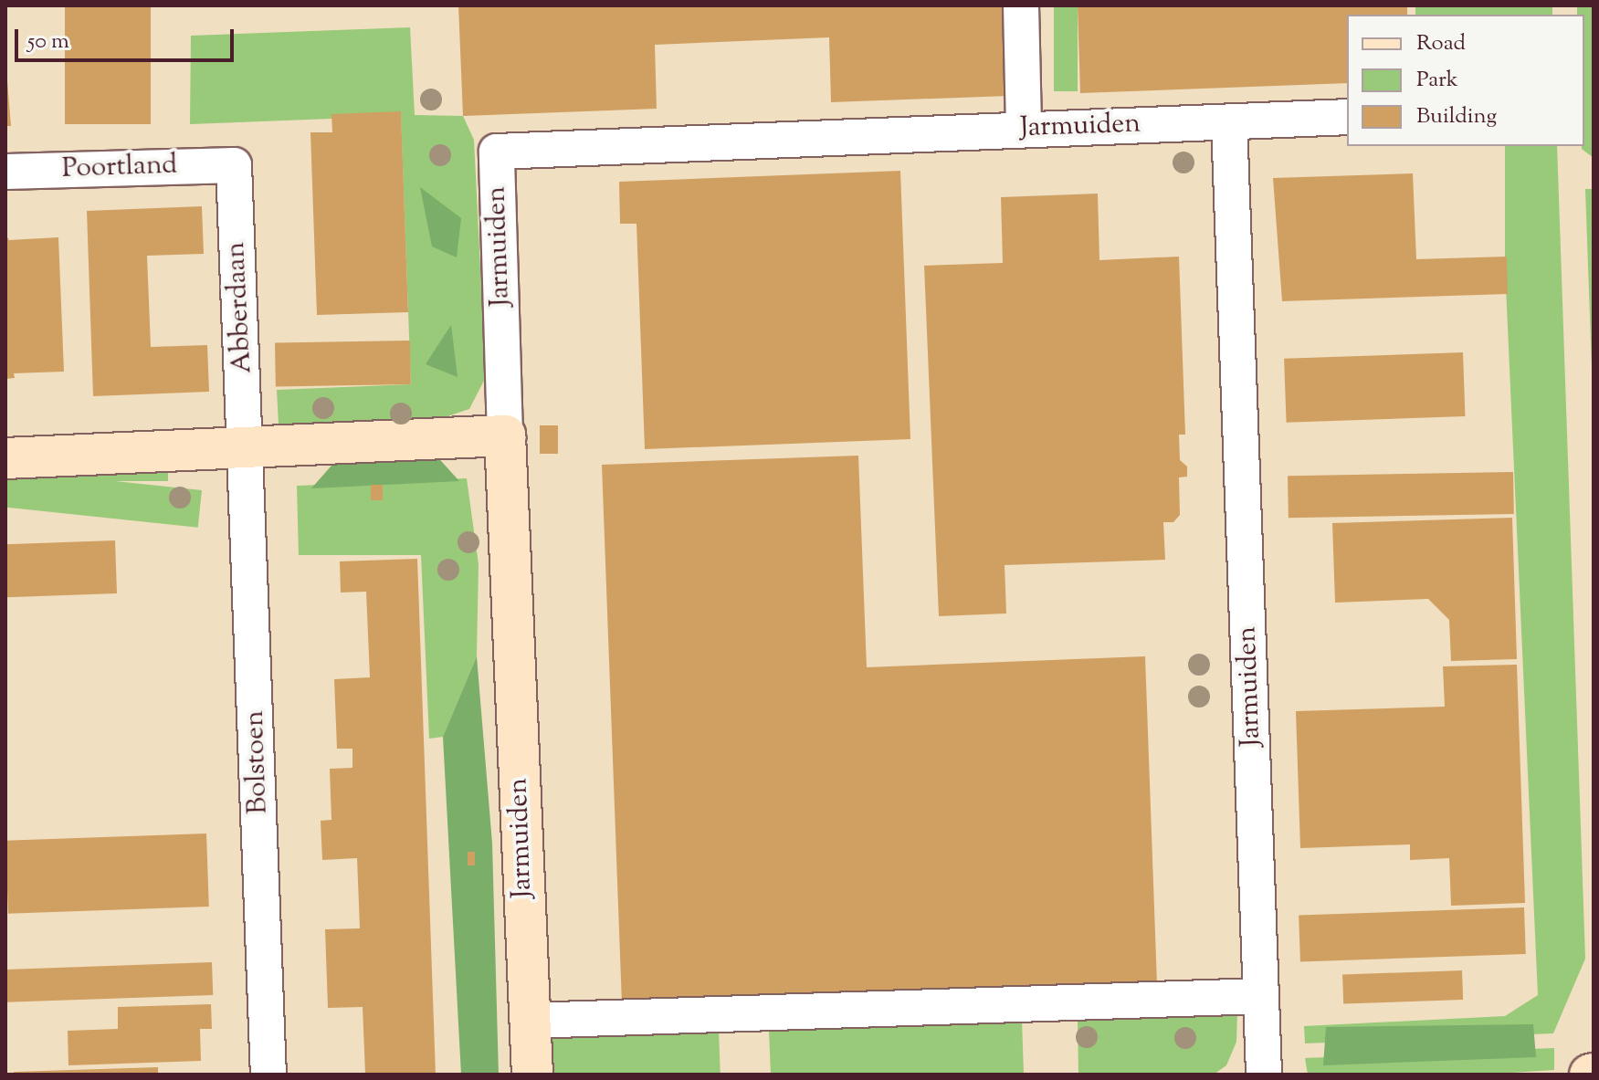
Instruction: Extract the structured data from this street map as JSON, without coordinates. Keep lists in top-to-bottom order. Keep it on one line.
{"streets":{"main road":["Jarmuiden"],"street":["Poortland","Abberdaan","Bolstoen"]},"crossings":[["Poortland","Abberdaan"],["Abberdaan","Bolstoen"]],"legend":["Road","Park","Building"],"scale_bar":"50 m"}
